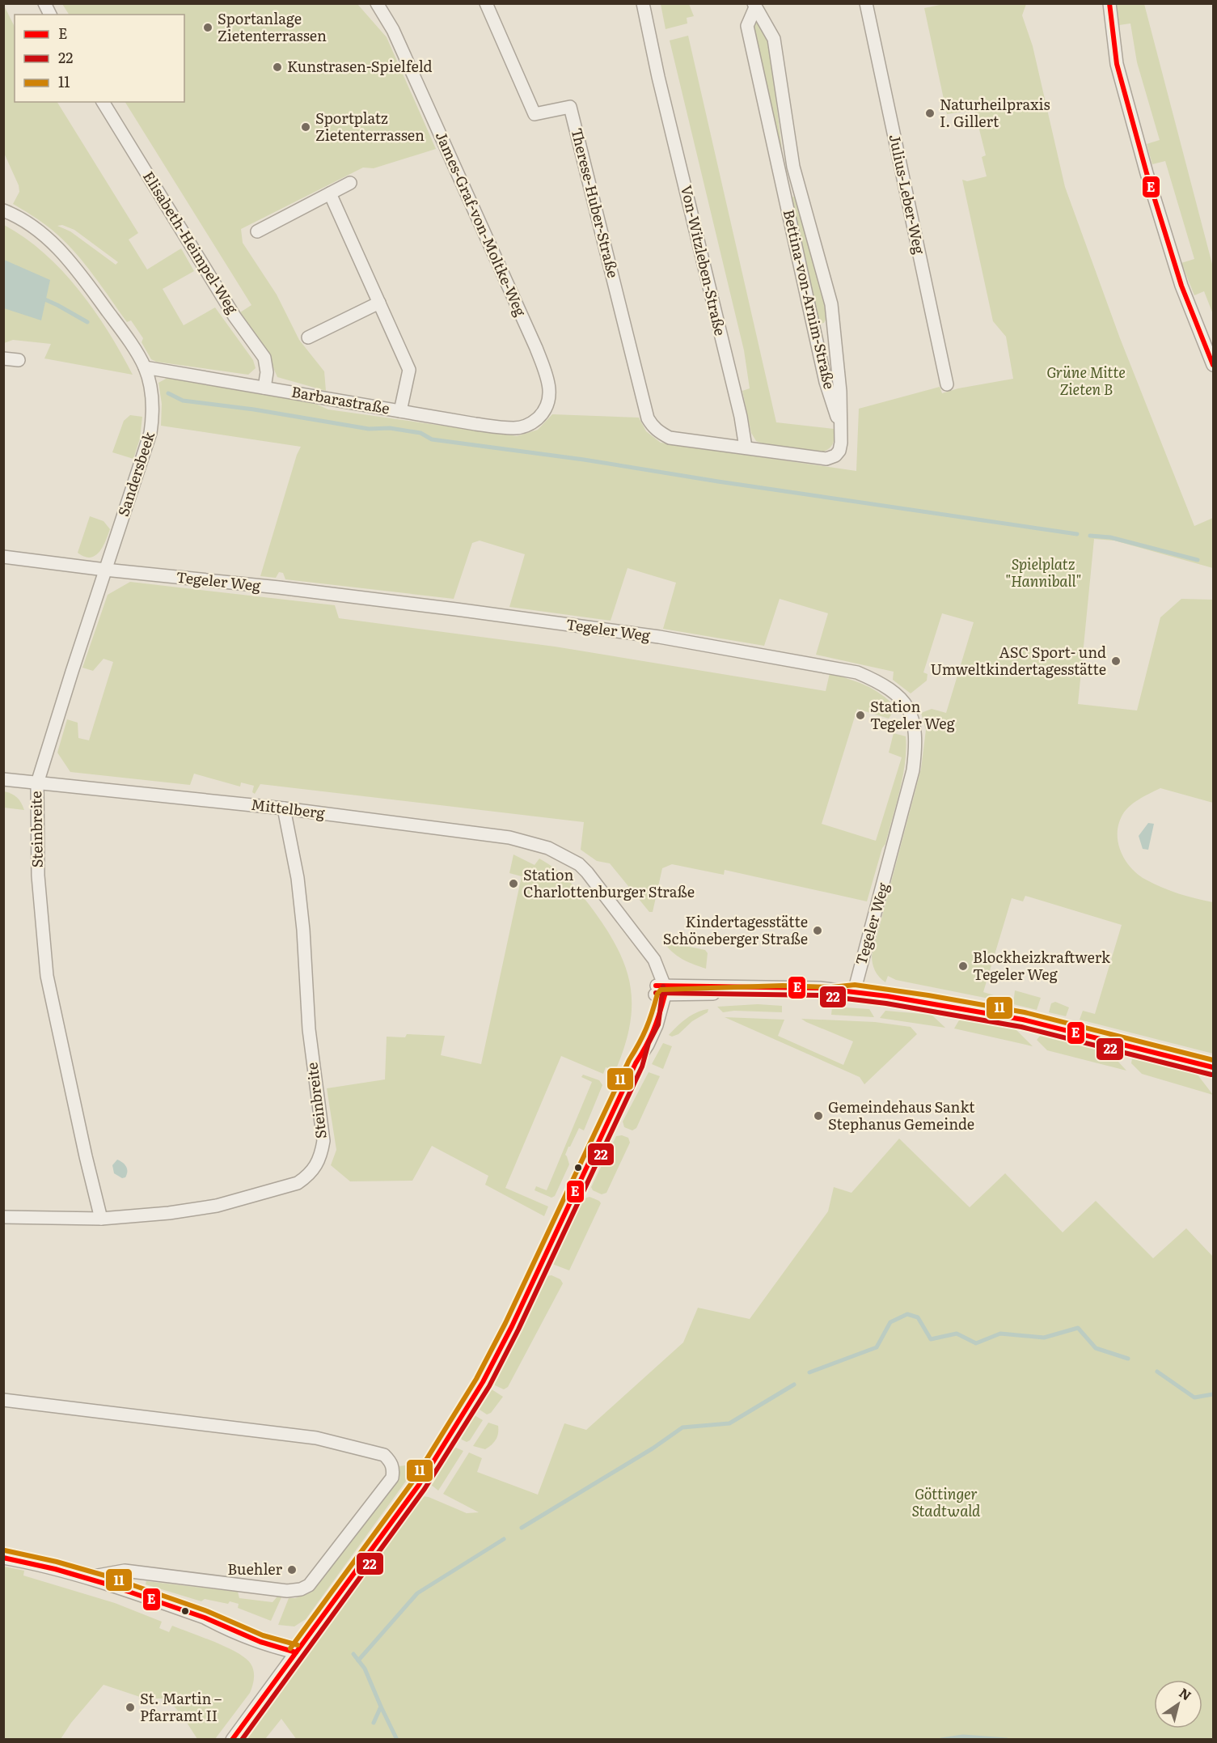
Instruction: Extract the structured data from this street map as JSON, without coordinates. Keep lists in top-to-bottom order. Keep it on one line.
{"streets":{"street":["Julius-Leber-Weg","Therese-Huber-Straße","James-Graf-von-Moltke-Weg","Elisabeth-Heimpel-Weg","Von-Witzleben-Straße","Bettina-von-Arnim-Straße","Barbarastraße","Sandersbeek","Tegeler Weg","Mittelberg","Steinbreite"]},"crossings":[["Therese-Huber-Straße","Von-Witzleben-Straße"],["Therese-Huber-Straße","Bettina-von-Arnim-Straße"],["James-Graf-von-Moltke-Weg","Barbarastraße"],["Elisabeth-Heimpel-Weg","Barbarastraße"],["Von-Witzleben-Straße","Bettina-von-Arnim-Straße"],["Barbarastraße","Sandersbeek"],["Sandersbeek","Tegeler Weg"],["Sandersbeek","Mittelberg"],["Sandersbeek","Steinbreite"],["Mittelberg","Steinbreite"]],"parks":["Grüne Mitte Zieten B","Spielplatz \"Hanniball\"","Göttinger Stadtwald"],"places":["Sportanlage Zietenterrassen","Kunstrasen-Spielfeld","Naturheilpraxis I. Gillert","Sportplatz Zietenterrassen","ASC Sport- und Umweltkindertagesstätte","Station Tegeler Weg","Station Charlottenburger Straße","Kindertagesstätte Schöneberger Straße","Blockheizkraftwerk Tegeler Weg","Gemeindehaus Sankt Stephanus Gemeinde","Buehler","St. Martin – Pfarramt II"],"lines":["transit line E","transit line 11","transit line 22"],"legend":["E","22","11"],"north":"top right"}
